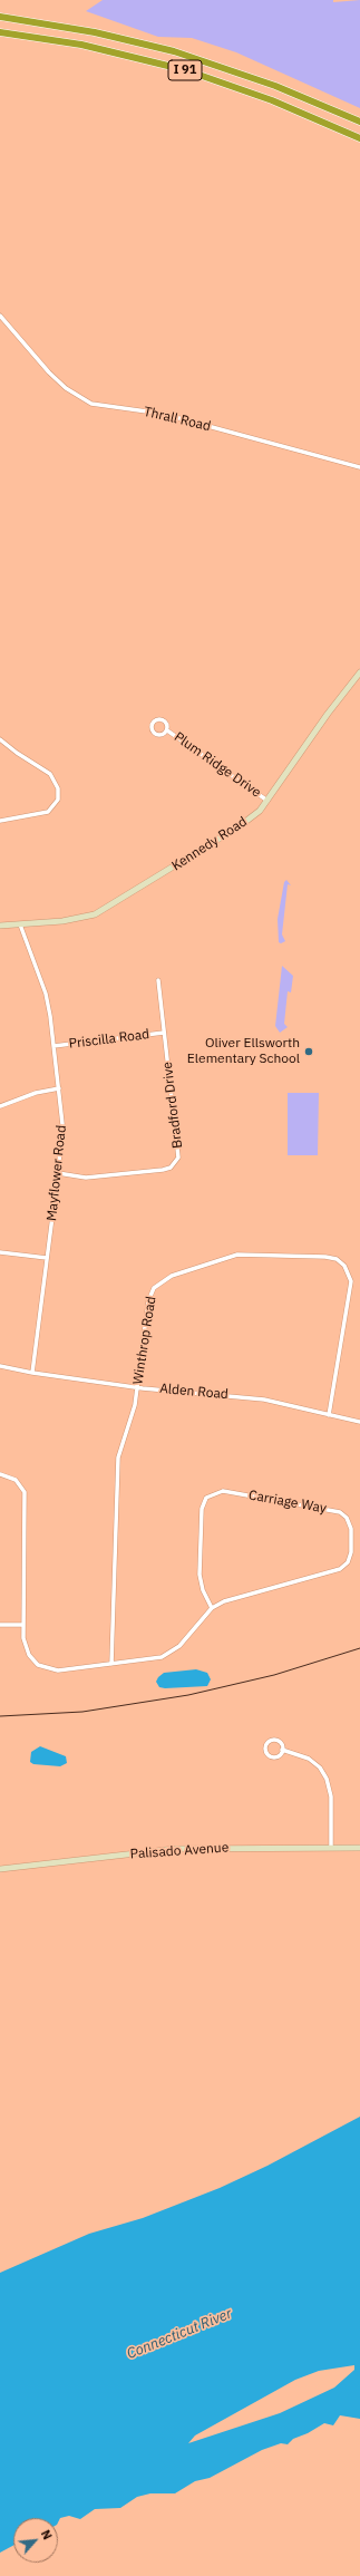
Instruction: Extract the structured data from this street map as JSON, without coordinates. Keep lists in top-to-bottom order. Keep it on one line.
{"streets":{"highway":["I 91"],"street":["Thrall Road","Plum Ridge Drive","Kennedy Road","Priscilla Road","Bradford Drive","Mayflower Road","Winthrop Road","Alden Road","Carriage Way","Palisado Avenue"]},"crossings":[["Plum Ridge Drive","Kennedy Road"],["Kennedy Road","Mayflower Road"],["Priscilla Road","Bradford Drive"],["Priscilla Road","Mayflower Road"],["Bradford Drive","Mayflower Road"],["Mayflower Road","Alden Road"],["Winthrop Road","Alden Road"],["Winthrop Road","Carriage Way"]],"water":["Connecticut River"],"places":["Oliver Ellsworth Elementary School"],"north":"top right"}
